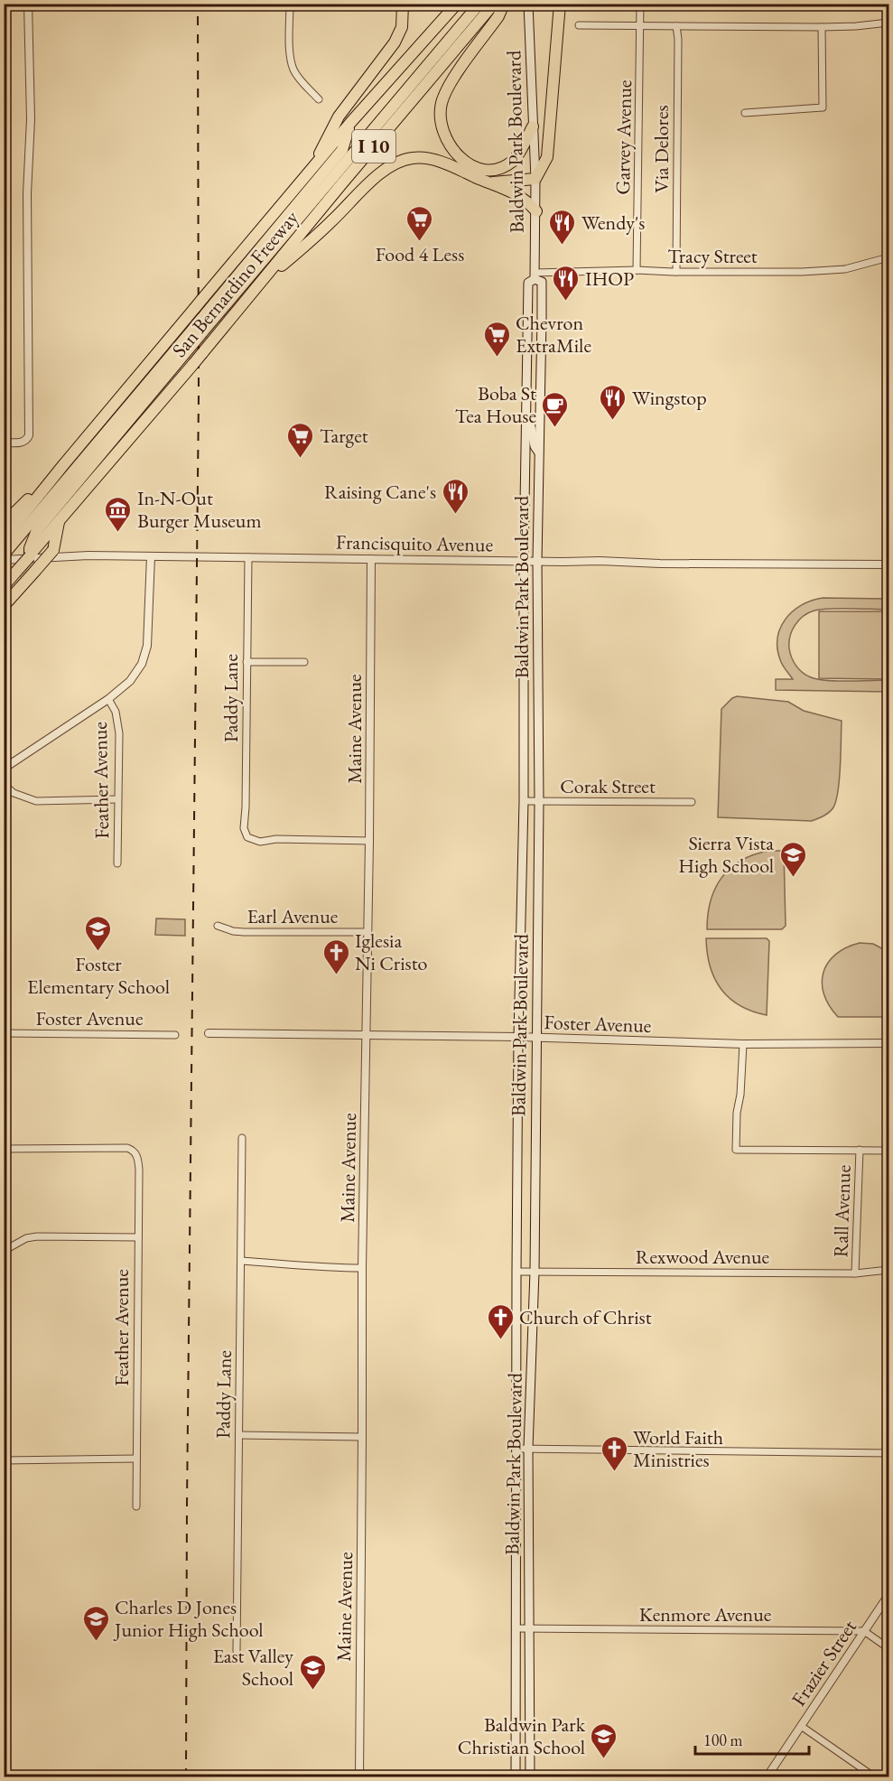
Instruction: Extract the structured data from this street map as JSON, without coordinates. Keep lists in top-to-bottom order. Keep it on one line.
{"streets":{"highway":["I 10","San Bernardino Freeway"],"main road":["Baldwin Park Boulevard"],"street":["Garvey Avenue","Via Delores","Tracy Street","Francisquito Avenue","Paddy Lane","Maine Avenue","Feather Avenue","Corak Street","Earl Avenue","Foster Avenue","Rall Avenue","Rexwood Avenue","Kenmore Avenue","Frazier Street"]},"crossings":[["Garvey Avenue","Tracy Street"],["Baldwin Park Boulevard","Tracy Street"],["Baldwin Park Boulevard","Francisquito Avenue"],["Baldwin Park Boulevard","Corak Street"],["Baldwin Park Boulevard","Foster Avenue"],["Baldwin Park Boulevard","Rexwood Avenue"],["Baldwin Park Boulevard","Kenmore Avenue"],["Via Delores","Tracy Street"],["Francisquito Avenue","Paddy Lane"],["Francisquito Avenue","Maine Avenue"],["Paddy Lane","Maine Avenue"],["Maine Avenue","Earl Avenue"],["Maine Avenue","Foster Avenue"],["Rall Avenue","Rexwood Avenue"],["Kenmore Avenue","Frazier Street"]],"places":{"supermarket":["Food 4 Less","Chevron ExtraMile","Target"],"restaurant":["Wendy's","IHOP","Wingstop","Raising Cane's"],"cafe":["Boba St Tea House"],"museum":["In-N-Out Burger Museum"],"school or university":["Sierra Vista High School","Foster Elementary School","Charles D Jones Junior High School","East Valley School","Baldwin Park Christian School"],"church":["Iglesia Ni Cristo","Church of Christ","World Faith Ministries"]},"scale_bar":"100 m"}
